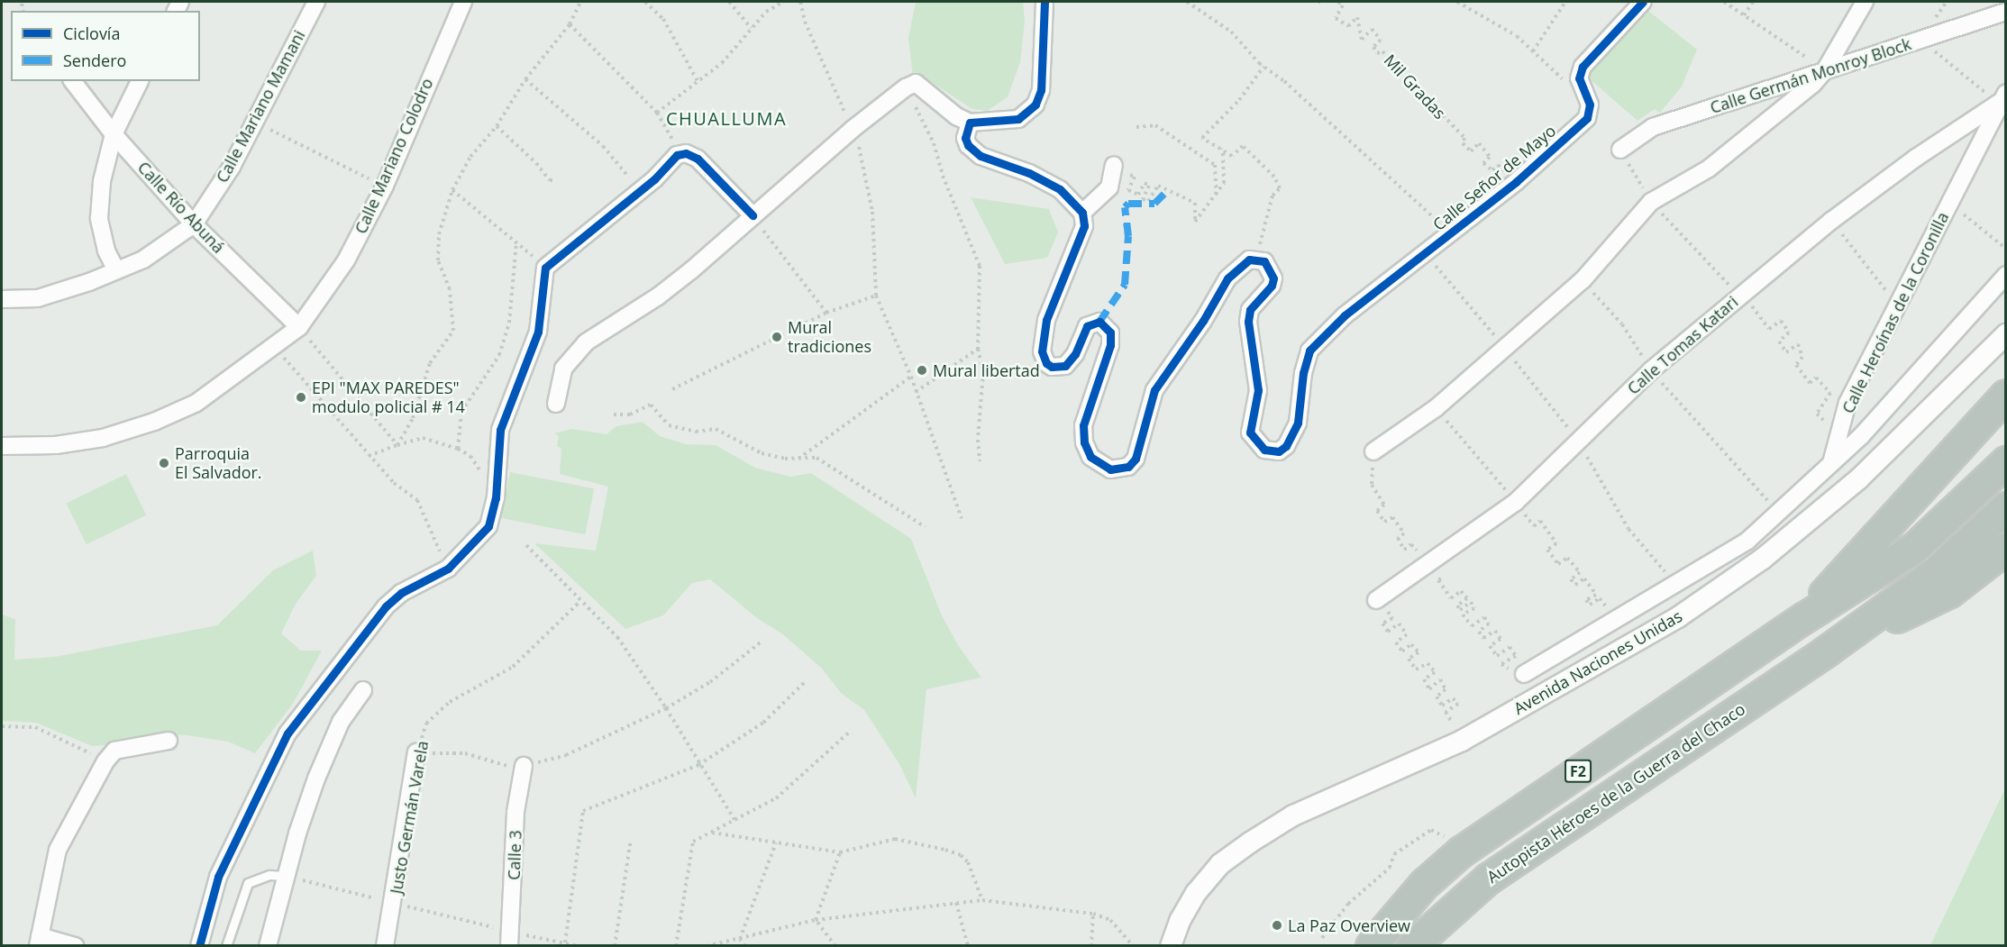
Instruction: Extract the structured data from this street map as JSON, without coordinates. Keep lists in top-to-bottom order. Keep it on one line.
{"streets":{"highway":["F2","Autopista Héroes de la Guerra del Chaco"],"street":["Calle Germán Monroy Block","Calle Mariano Mamani","Calle Mariano Colodro","Calle Señor de Mayo","Calle Río Abuná","Calle Heroínas de la Coronilla","Calle Tomas Katari","Avenida Naciones Unidas","Justo Germán Varela","Calle 3"],"path":["Mil Gradas"]},"crossings":[["Mil Gradas","Calle Señor de Mayo"],["Calle Mariano Mamani","Calle Río Abuná"],["Calle Mariano Colodro","Calle Río Abuná"],["Calle Heroínas de la Coronilla","Calle Tomas Katari"]],"districts":["CHUALLUMA"],"places":["Mural tradiciones","Mural libertad","EPI \"MAX PAREDES\" modulo policial # 14","Parroquia El Salvador.","La Paz Overview"],"legend":["Ciclovía","Sendero"]}
